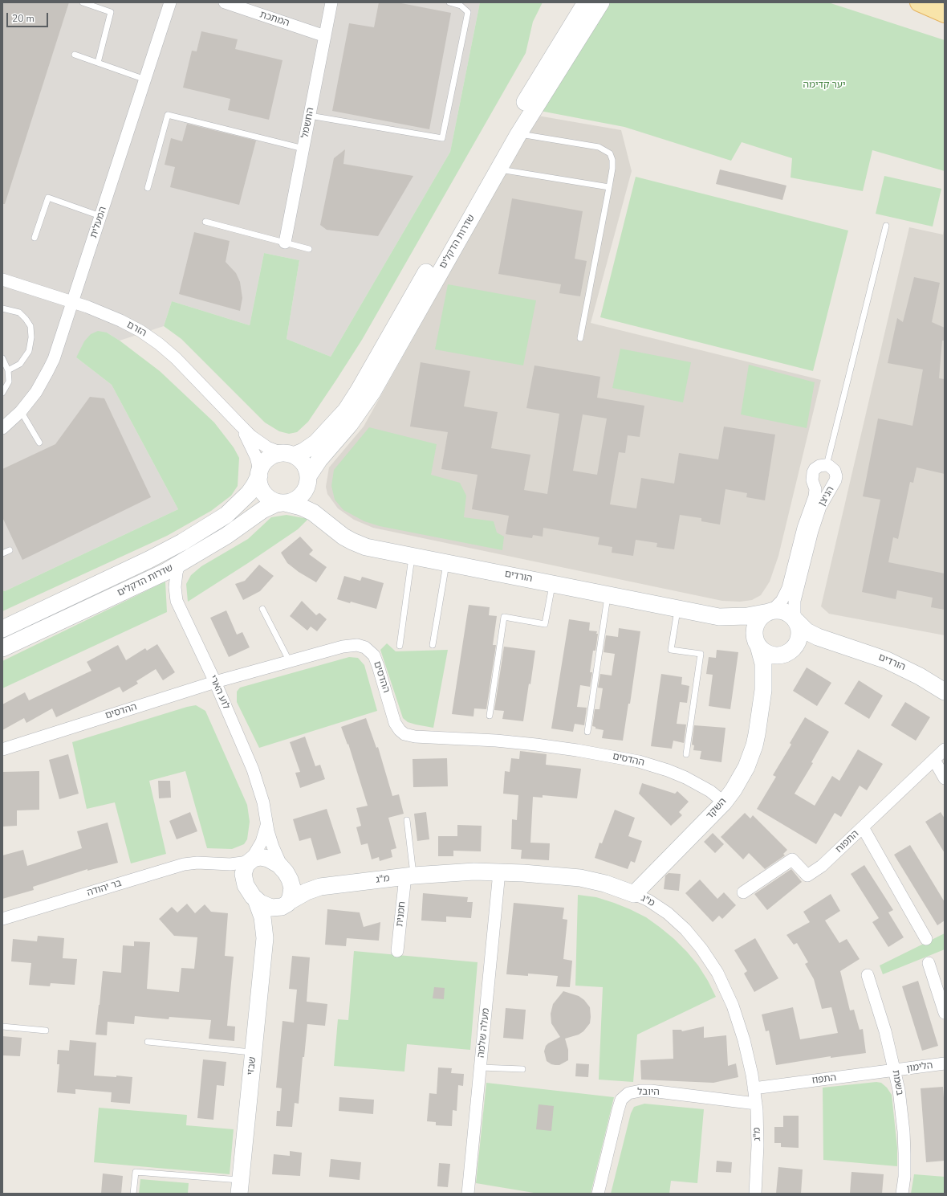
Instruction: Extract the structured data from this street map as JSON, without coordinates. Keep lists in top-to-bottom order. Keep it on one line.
{"streets":{"street":["המתכת","החשמל","המעלית","שדרות הדקלים","הזרם","הניצן","הורדים","ההדסים","לוע הארי","השקד","התפוח","מ\"ג","בר יהודה","חמנית","מעלה שלמה","שבזי","הלימון","התפוז","בשמת","היובל"]},"crossings":[["המתכת","החשמל"],["המעלית","הזרם"],["שדרות הדקלים","הזרם"],["שדרות הדקלים","הורדים"],["שדרות הדקלים","לוע הארי"],["הזרם","הורדים"],["הניצן","הורדים"],["הניצן","השקד"],["הורדים","השקד"],["ההדסים","לוע הארי"],["ההדסים","השקד"],["לוע הארי","מ\"ג"],["לוע הארי","בר יהודה"],["לוע הארי","שבזי"],["השקד","מ\"ג"],["מ\"ג","בר יהודה"],["מ\"ג","חמנית"],["מ\"ג","מעלה שלמה"],["מ\"ג","שבזי"],["מ\"ג","התפוז"],["מ\"ג","היובל"],["בר יהודה","שבזי"],["הלימון","התפוז"],["הלימון","בשמת"],["התפוז","בשמת"]],"parks":["יער קדימה"],"scale_bar":"20 m"}
